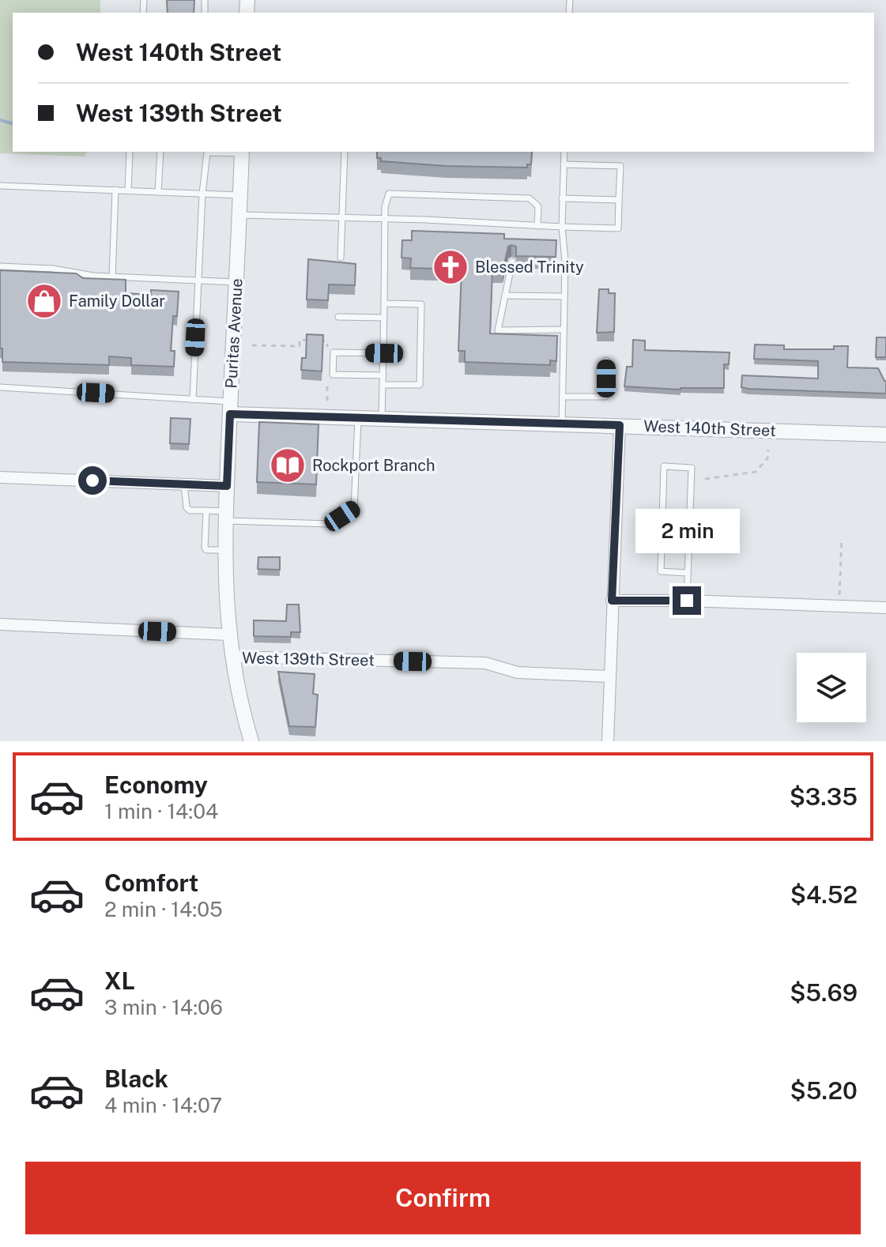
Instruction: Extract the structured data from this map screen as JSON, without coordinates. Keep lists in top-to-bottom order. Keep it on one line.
{"streets":{"street":["Puritas Avenue","West 140th Street","West 139th Street"]},"crossings":[["Puritas Avenue","West 140th Street"],["Puritas Avenue","West 139th Street"]],"places":{"church":["Blessed Trinity"],"shop":["Family Dollar"],"library":["Rockport Branch"]},"page":{"banner":["West 140th Street","West 139th Street"],"bubble":"2 min","list":[{"name":"Economy","note":"1 min · 14:04","value":"$3.35"},{"name":"Comfort","note":"2 min · 14:05","value":"$4.52"},{"name":"XL","note":"3 min · 14:06","value":"$5.69"},{"name":"Black","note":"4 min · 14:07","value":"$5.20"}],"buttons":"Confirm"}}
